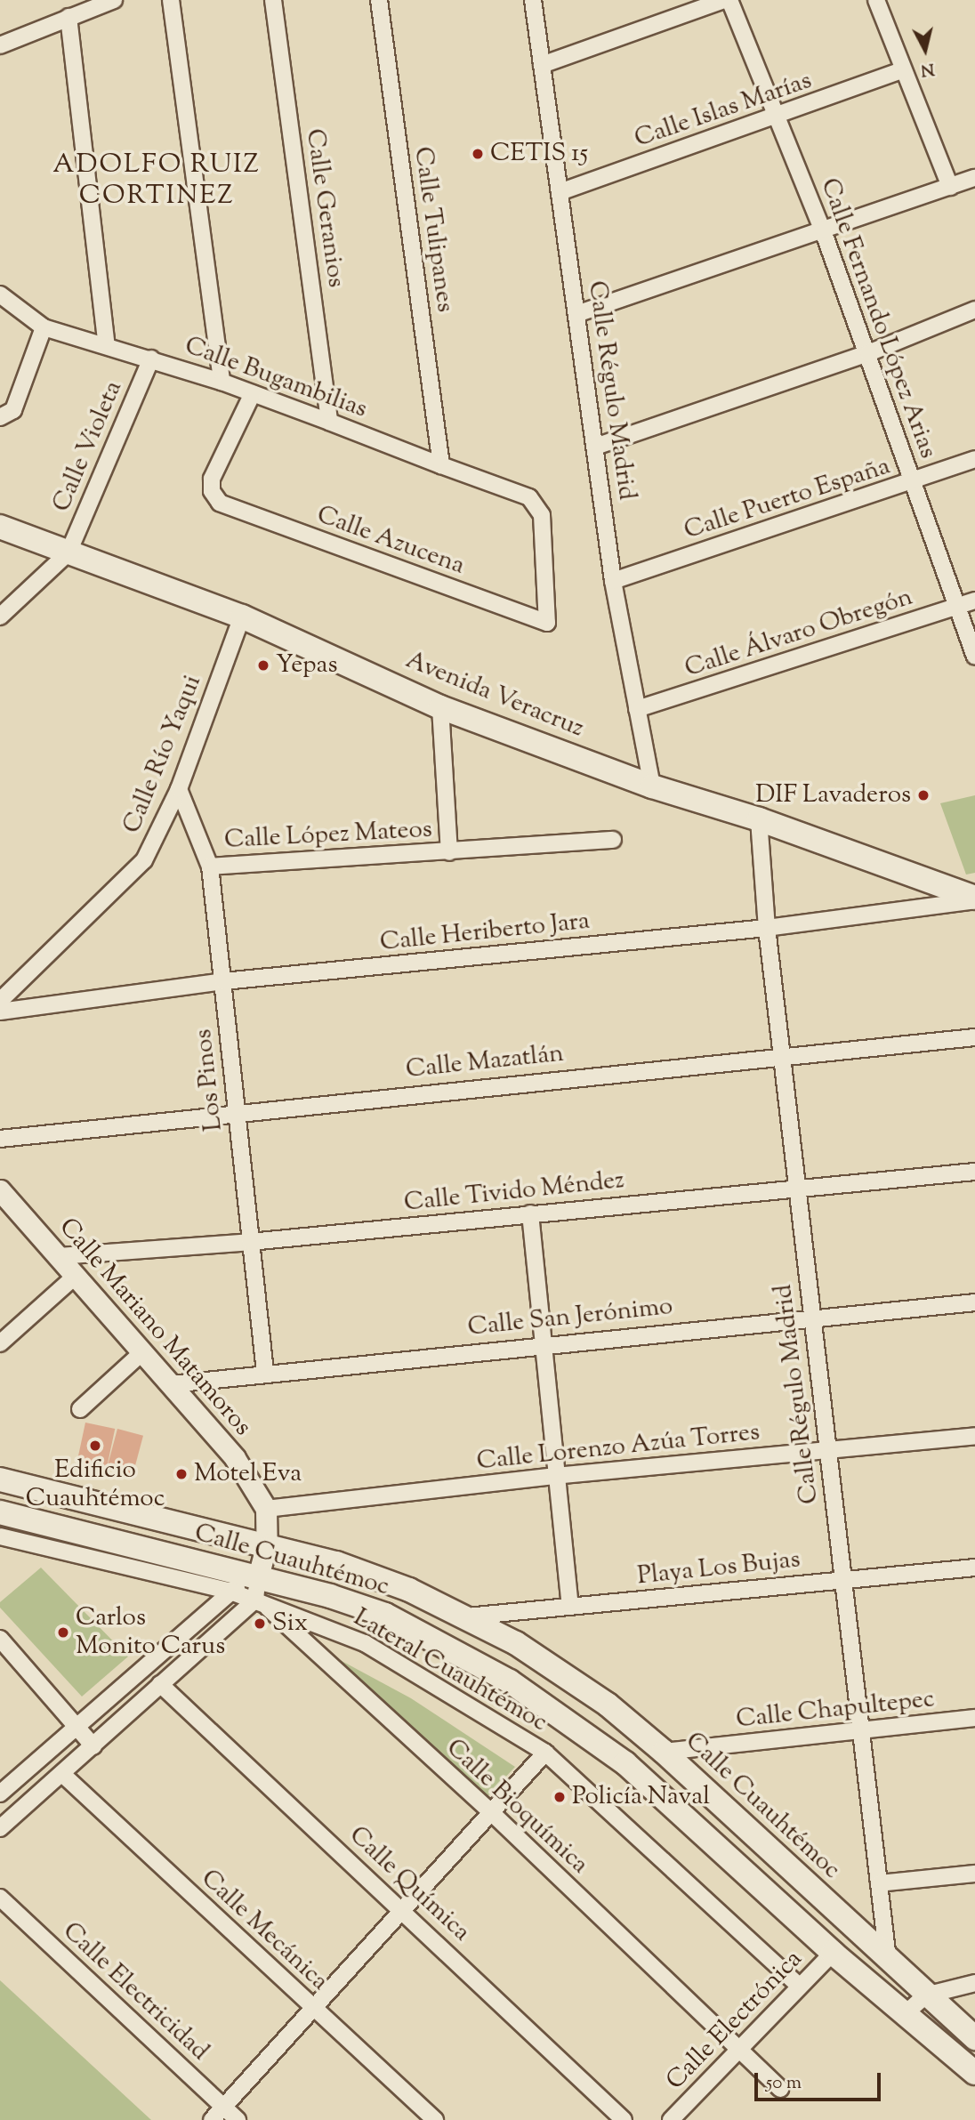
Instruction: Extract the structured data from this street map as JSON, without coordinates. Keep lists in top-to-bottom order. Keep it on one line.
{"streets":{"main road":["Avenida Veracruz","Calle Cuauhtémoc"],"street":["Calle Islas Marías","Calle Geranios","Calle Tulipanes","Calle Fernando López Arias","Calle Bugambilias","Calle Régulo Madrid","Calle Violeta","Calle Puerto España","Calle Azucena","Calle Álvaro Obregón","Calle Río Yaqui","Calle López Mateos","Calle Heriberto Jara","Calle Mazatlán","Los Pinos","Calle Tivido Méndez","Calle San Jerónimo","Calle Mariano Matamoros","Calle Lorenzo Azúa Torres","Playa Los Bujas","Lateral Cuauhtémoc","Calle Chapultepec","Calle Bioquímica","Calle Química","Calle Mecánica","Calle Electricidad","Calle Electrónica"]},"crossings":[["Calle Islas Marías","Calle Fernando López Arias"],["Calle Islas Marías","Calle Régulo Madrid"],["Calle Geranios","Calle Bugambilias"],["Calle Tulipanes","Calle Bugambilias"],["Calle Fernando López Arias","Calle Puerto España"],["Calle Fernando López Arias","Calle Álvaro Obregón"],["Calle Bugambilias","Calle Violeta"],["Calle Bugambilias","Calle Azucena"],["Calle Régulo Madrid","Calle Puerto España"],["Calle Régulo Madrid","Calle Álvaro Obregón"],["Calle Régulo Madrid","Avenida Veracruz"],["Calle Régulo Madrid","Calle Heriberto Jara"],["Calle Régulo Madrid","Calle Mazatlán"],["Calle Régulo Madrid","Calle Tivido Méndez"],["Calle Régulo Madrid","Calle San Jerónimo"],["Calle Régulo Madrid","Calle Lorenzo Azúa Torres"],["Calle Régulo Madrid","Calle Cuauhtémoc"],["Calle Régulo Madrid","Playa Los Bujas"],["Calle Régulo Madrid","Calle Chapultepec"],["Calle Violeta","Avenida Veracruz"],["Avenida Veracruz","Calle Río Yaqui"],["Avenida Veracruz","Calle Heriberto Jara"],["Calle Río Yaqui","Los Pinos"],["Calle López Mateos","Los Pinos"],["Calle Heriberto Jara","Los Pinos"],["Calle Mazatlán","Los Pinos"],["Los Pinos","Calle Tivido Méndez"],["Los Pinos","Calle San Jerónimo"],["Calle Tivido Méndez","Calle Mariano Matamoros"],["Calle San Jerónimo","Calle Mariano Matamoros"],["Calle Mariano Matamoros","Calle Lorenzo Azúa Torres"],["Calle Cuauhtémoc","Playa Los Bujas"],["Calle Cuauhtémoc","Lateral Cuauhtémoc"],["Calle Cuauhtémoc","Calle Chapultepec"],["Calle Cuauhtémoc","Calle Bioquímica"],["Calle Cuauhtémoc","Calle Electrónica"],["Lateral Cuauhtémoc","Calle Bioquímica"],["Lateral Cuauhtémoc","Calle Electrónica"],["Calle Bioquímica","Calle Electrónica"]],"districts":["ADOLFO RUIZ CORTINEZ"],"places":["CETIS 15","Yepas","DIF Lavaderos","Edificio Cuauhtémoc","Motel Eva","Six","Carlos Monito Carus","Policía Naval"],"scale_bar":"50 m","north":"bottom"}
